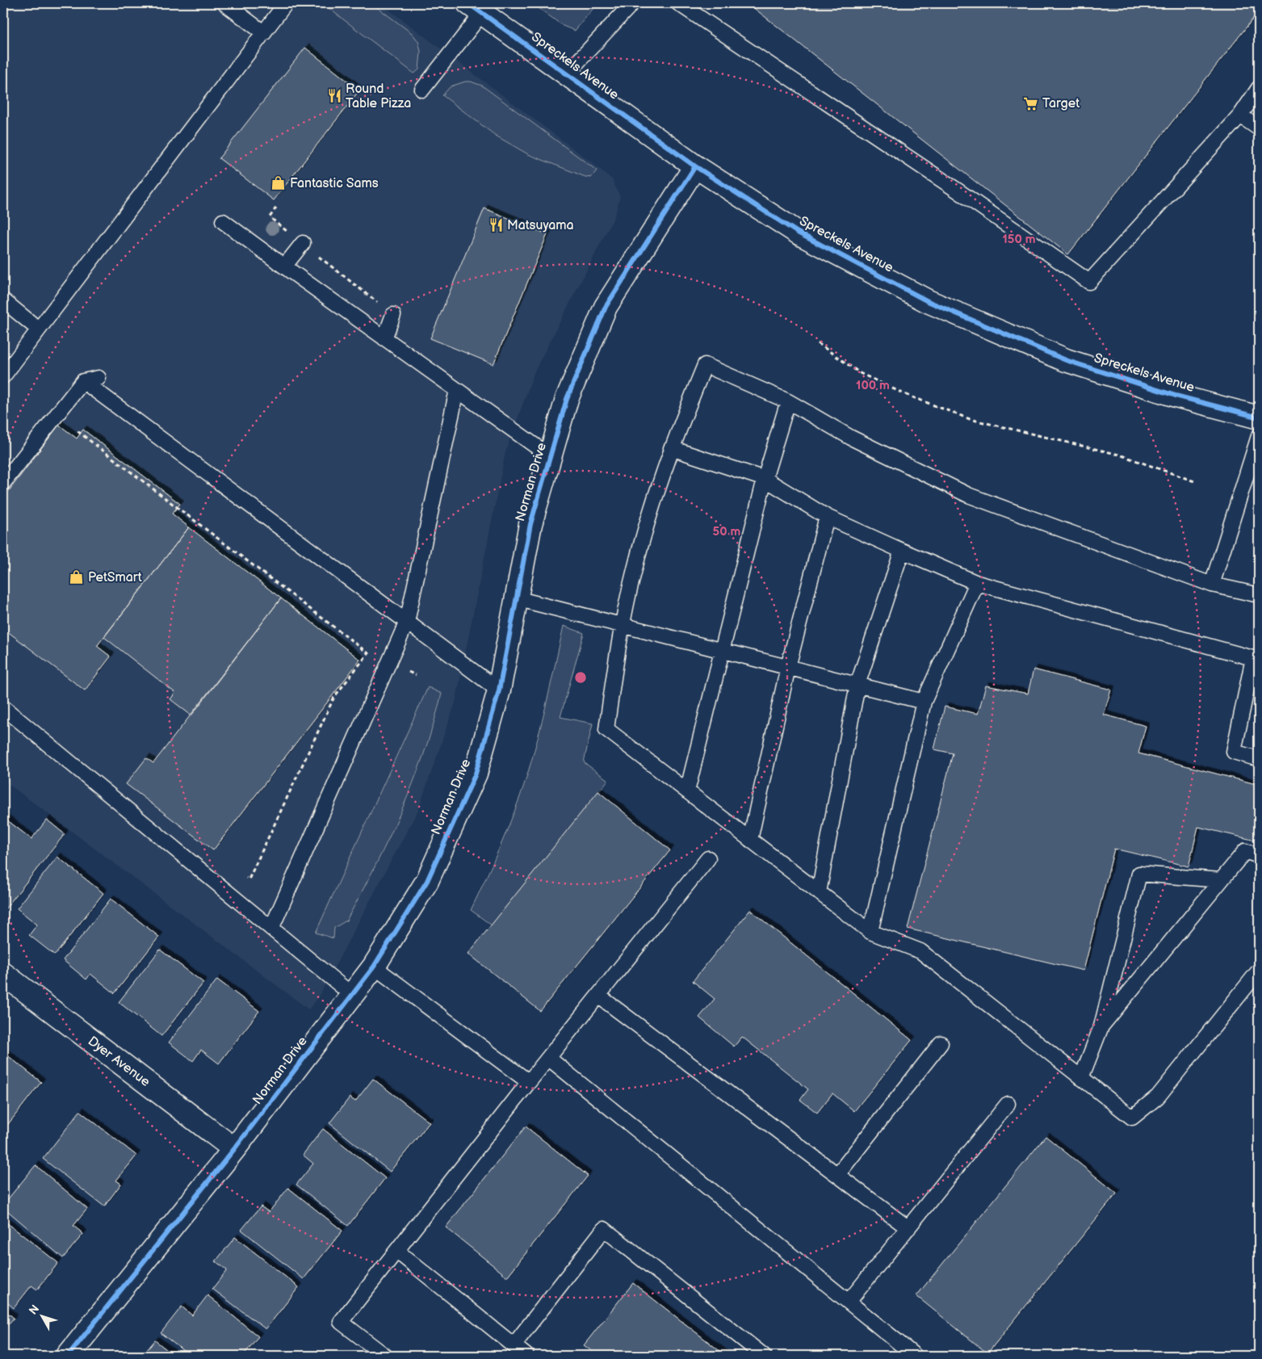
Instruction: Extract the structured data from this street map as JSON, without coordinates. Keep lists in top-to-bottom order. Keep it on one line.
{"streets":{"street":["Spreckels Avenue","Norman Drive","Dyer Avenue"]},"crossings":[["Spreckels Avenue","Norman Drive"],["Norman Drive","Dyer Avenue"]],"places":{"restaurant":["Round Table Pizza","Matsuyama"],"supermarket":["Target"],"shop":["Fantastic Sams","PetSmart"]},"north":"top left","rings":["150 m","100 m","50 m"]}
